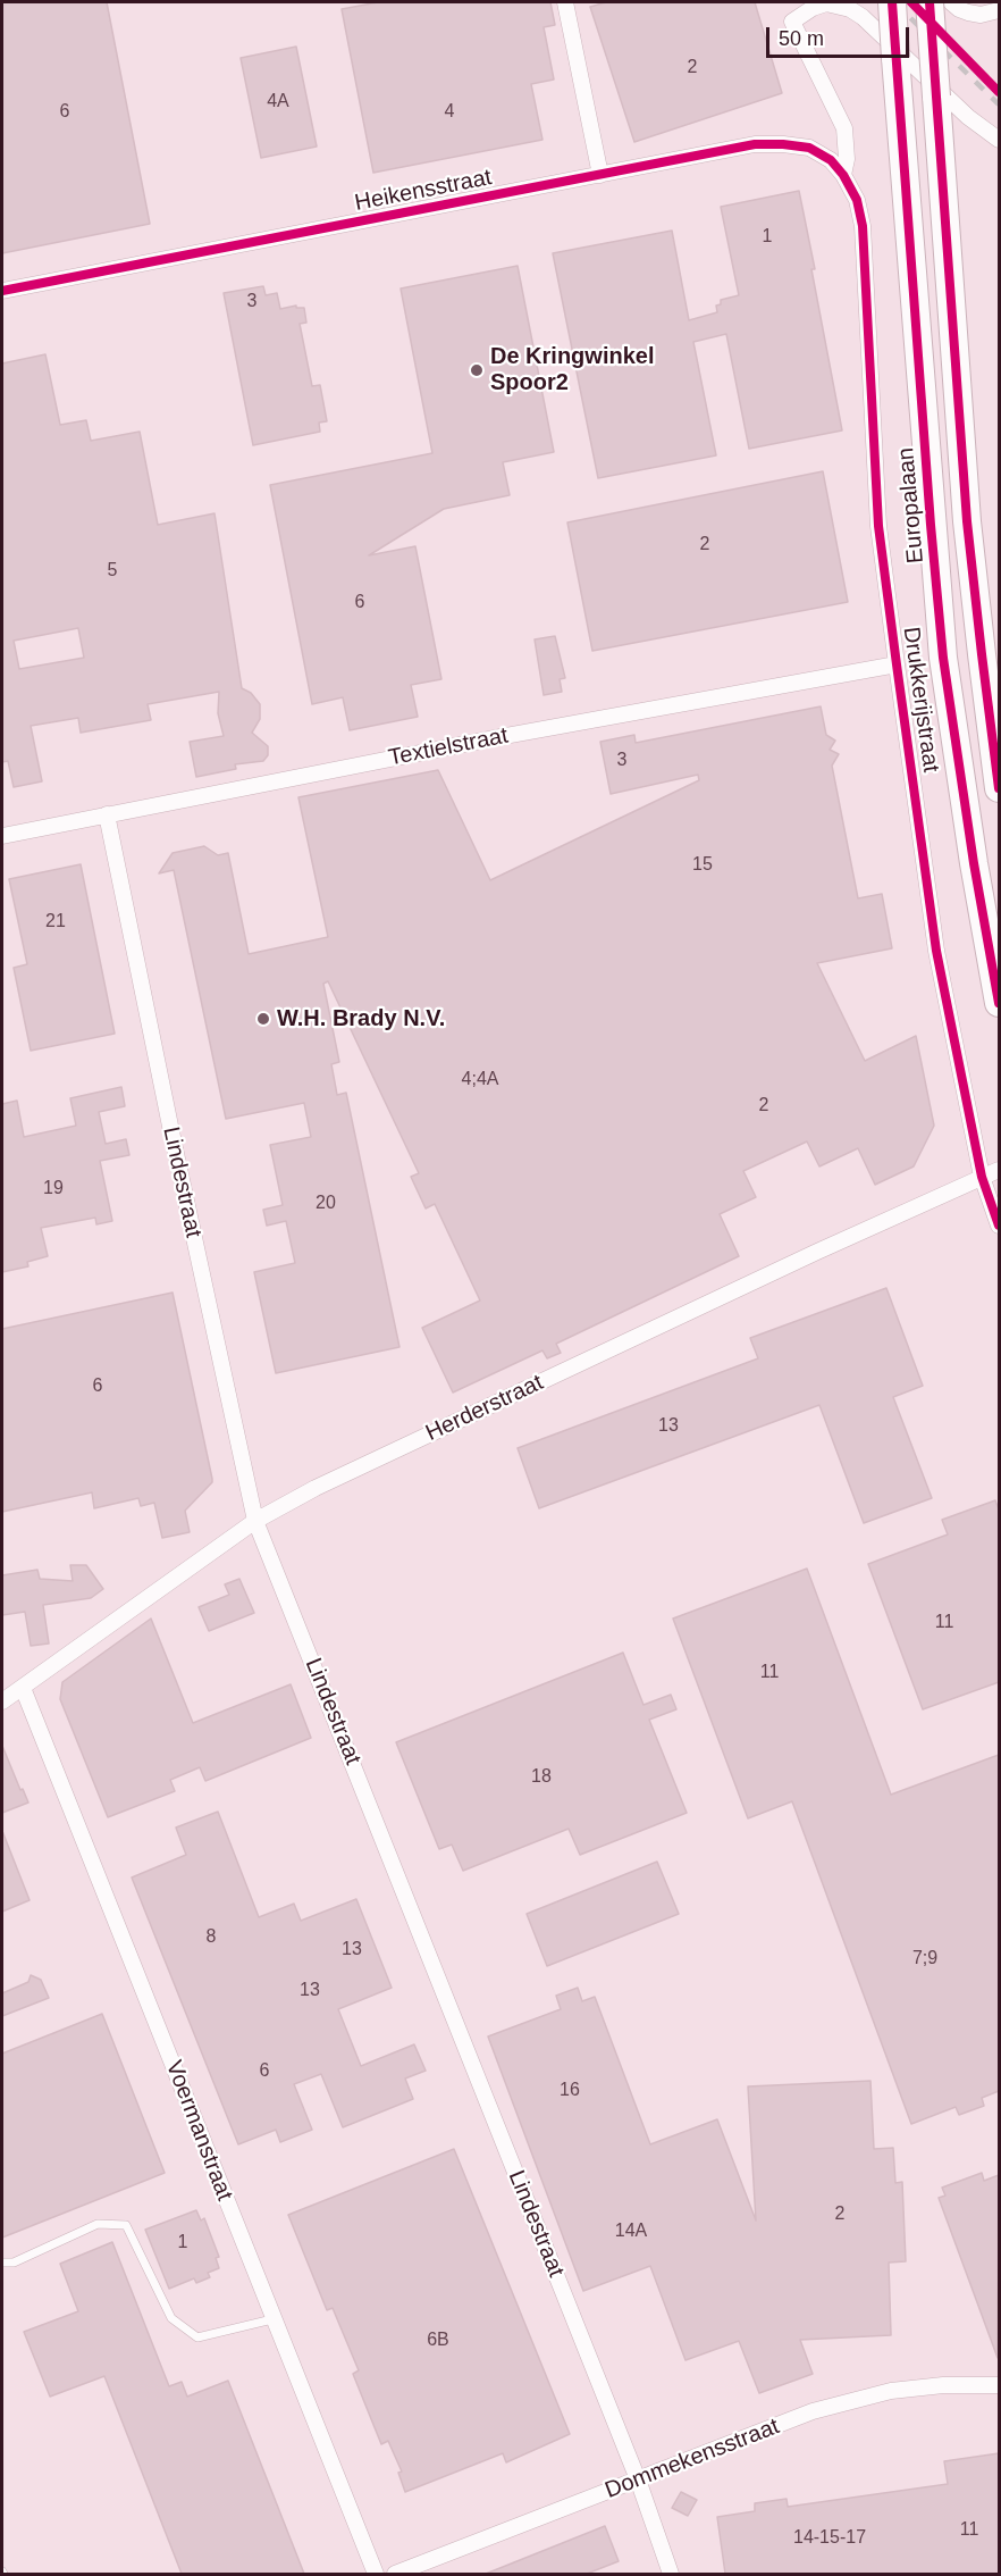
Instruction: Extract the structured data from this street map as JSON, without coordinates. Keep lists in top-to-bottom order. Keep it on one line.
{"streets":{"highway":["Europalaan"],"street":["Heikensstraat","Drukkerijstraat","Textielstraat","Lindestraat","Herderstraat","Voermanstraat","Dommekensstraat"]},"crossings":[["Heikensstraat","Drukkerijstraat"],["Drukkerijstraat","Textielstraat"],["Drukkerijstraat","Herderstraat"],["Textielstraat","Lindestraat"],["Lindestraat","Herderstraat"],["Lindestraat","Dommekensstraat"],["Herderstraat","Voermanstraat"]],"places":["De Kringwinkel Spoor2","W.H. Brady N.V."],"house_numbers":["2","4A","6","4","1","3","2","5","6","3","15","21","4;4A","2","19","20","6","13","11","11","18","8","13","7;9","13","6","16","2","14A","1","6B","11","14-15-17"],"scale_bar":"50 m"}
